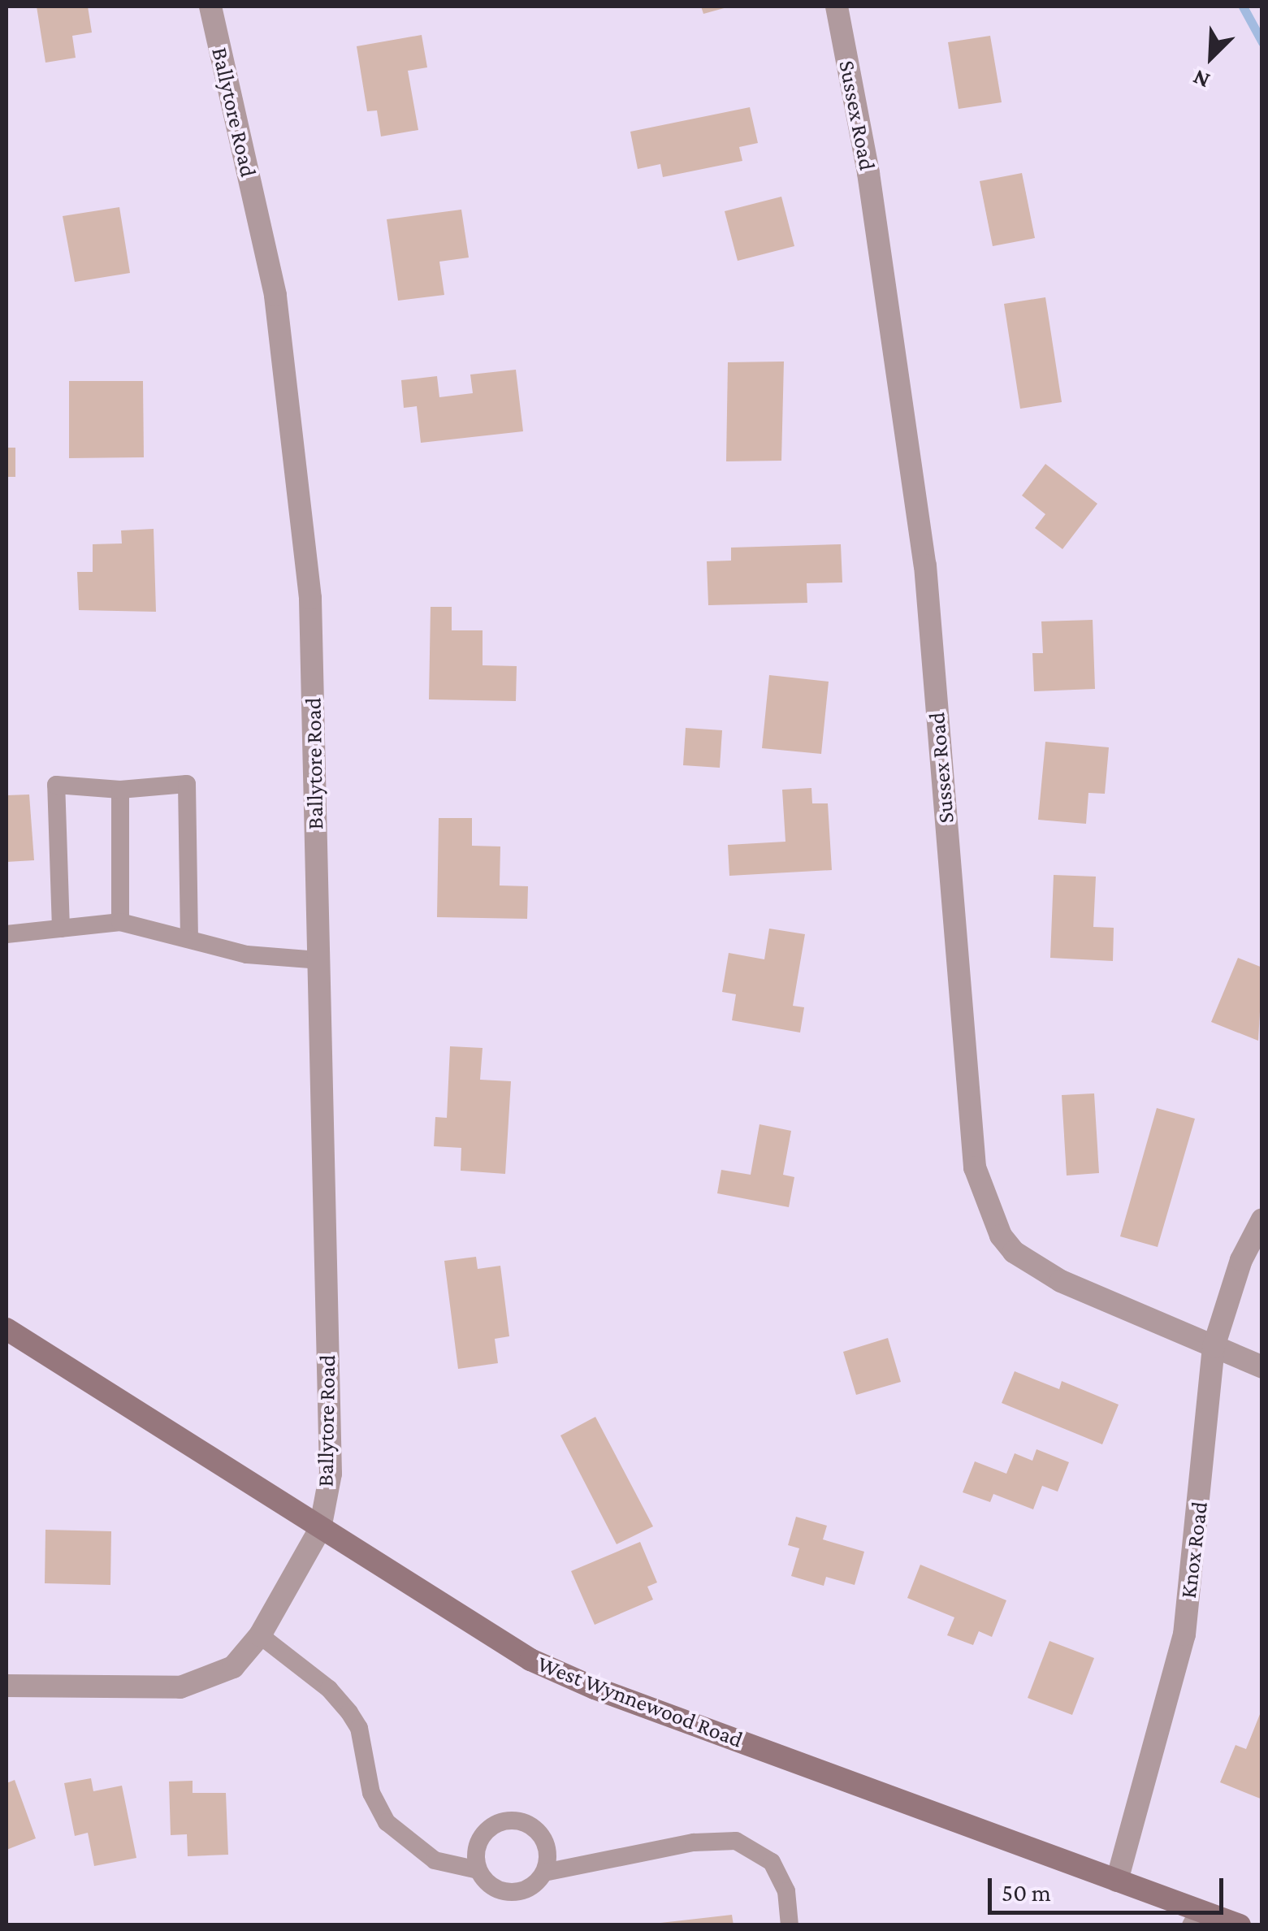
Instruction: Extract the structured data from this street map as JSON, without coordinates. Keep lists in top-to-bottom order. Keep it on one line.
{"streets":{"main road":["West Wynnewood Road"],"street":["Ballytore Road","Sussex Road","Knox Road"]},"crossings":[["Ballytore Road","West Wynnewood Road"],["Sussex Road","Knox Road"],["Knox Road","West Wynnewood Road"]],"scale_bar":"50 m","north":"bottom left"}
